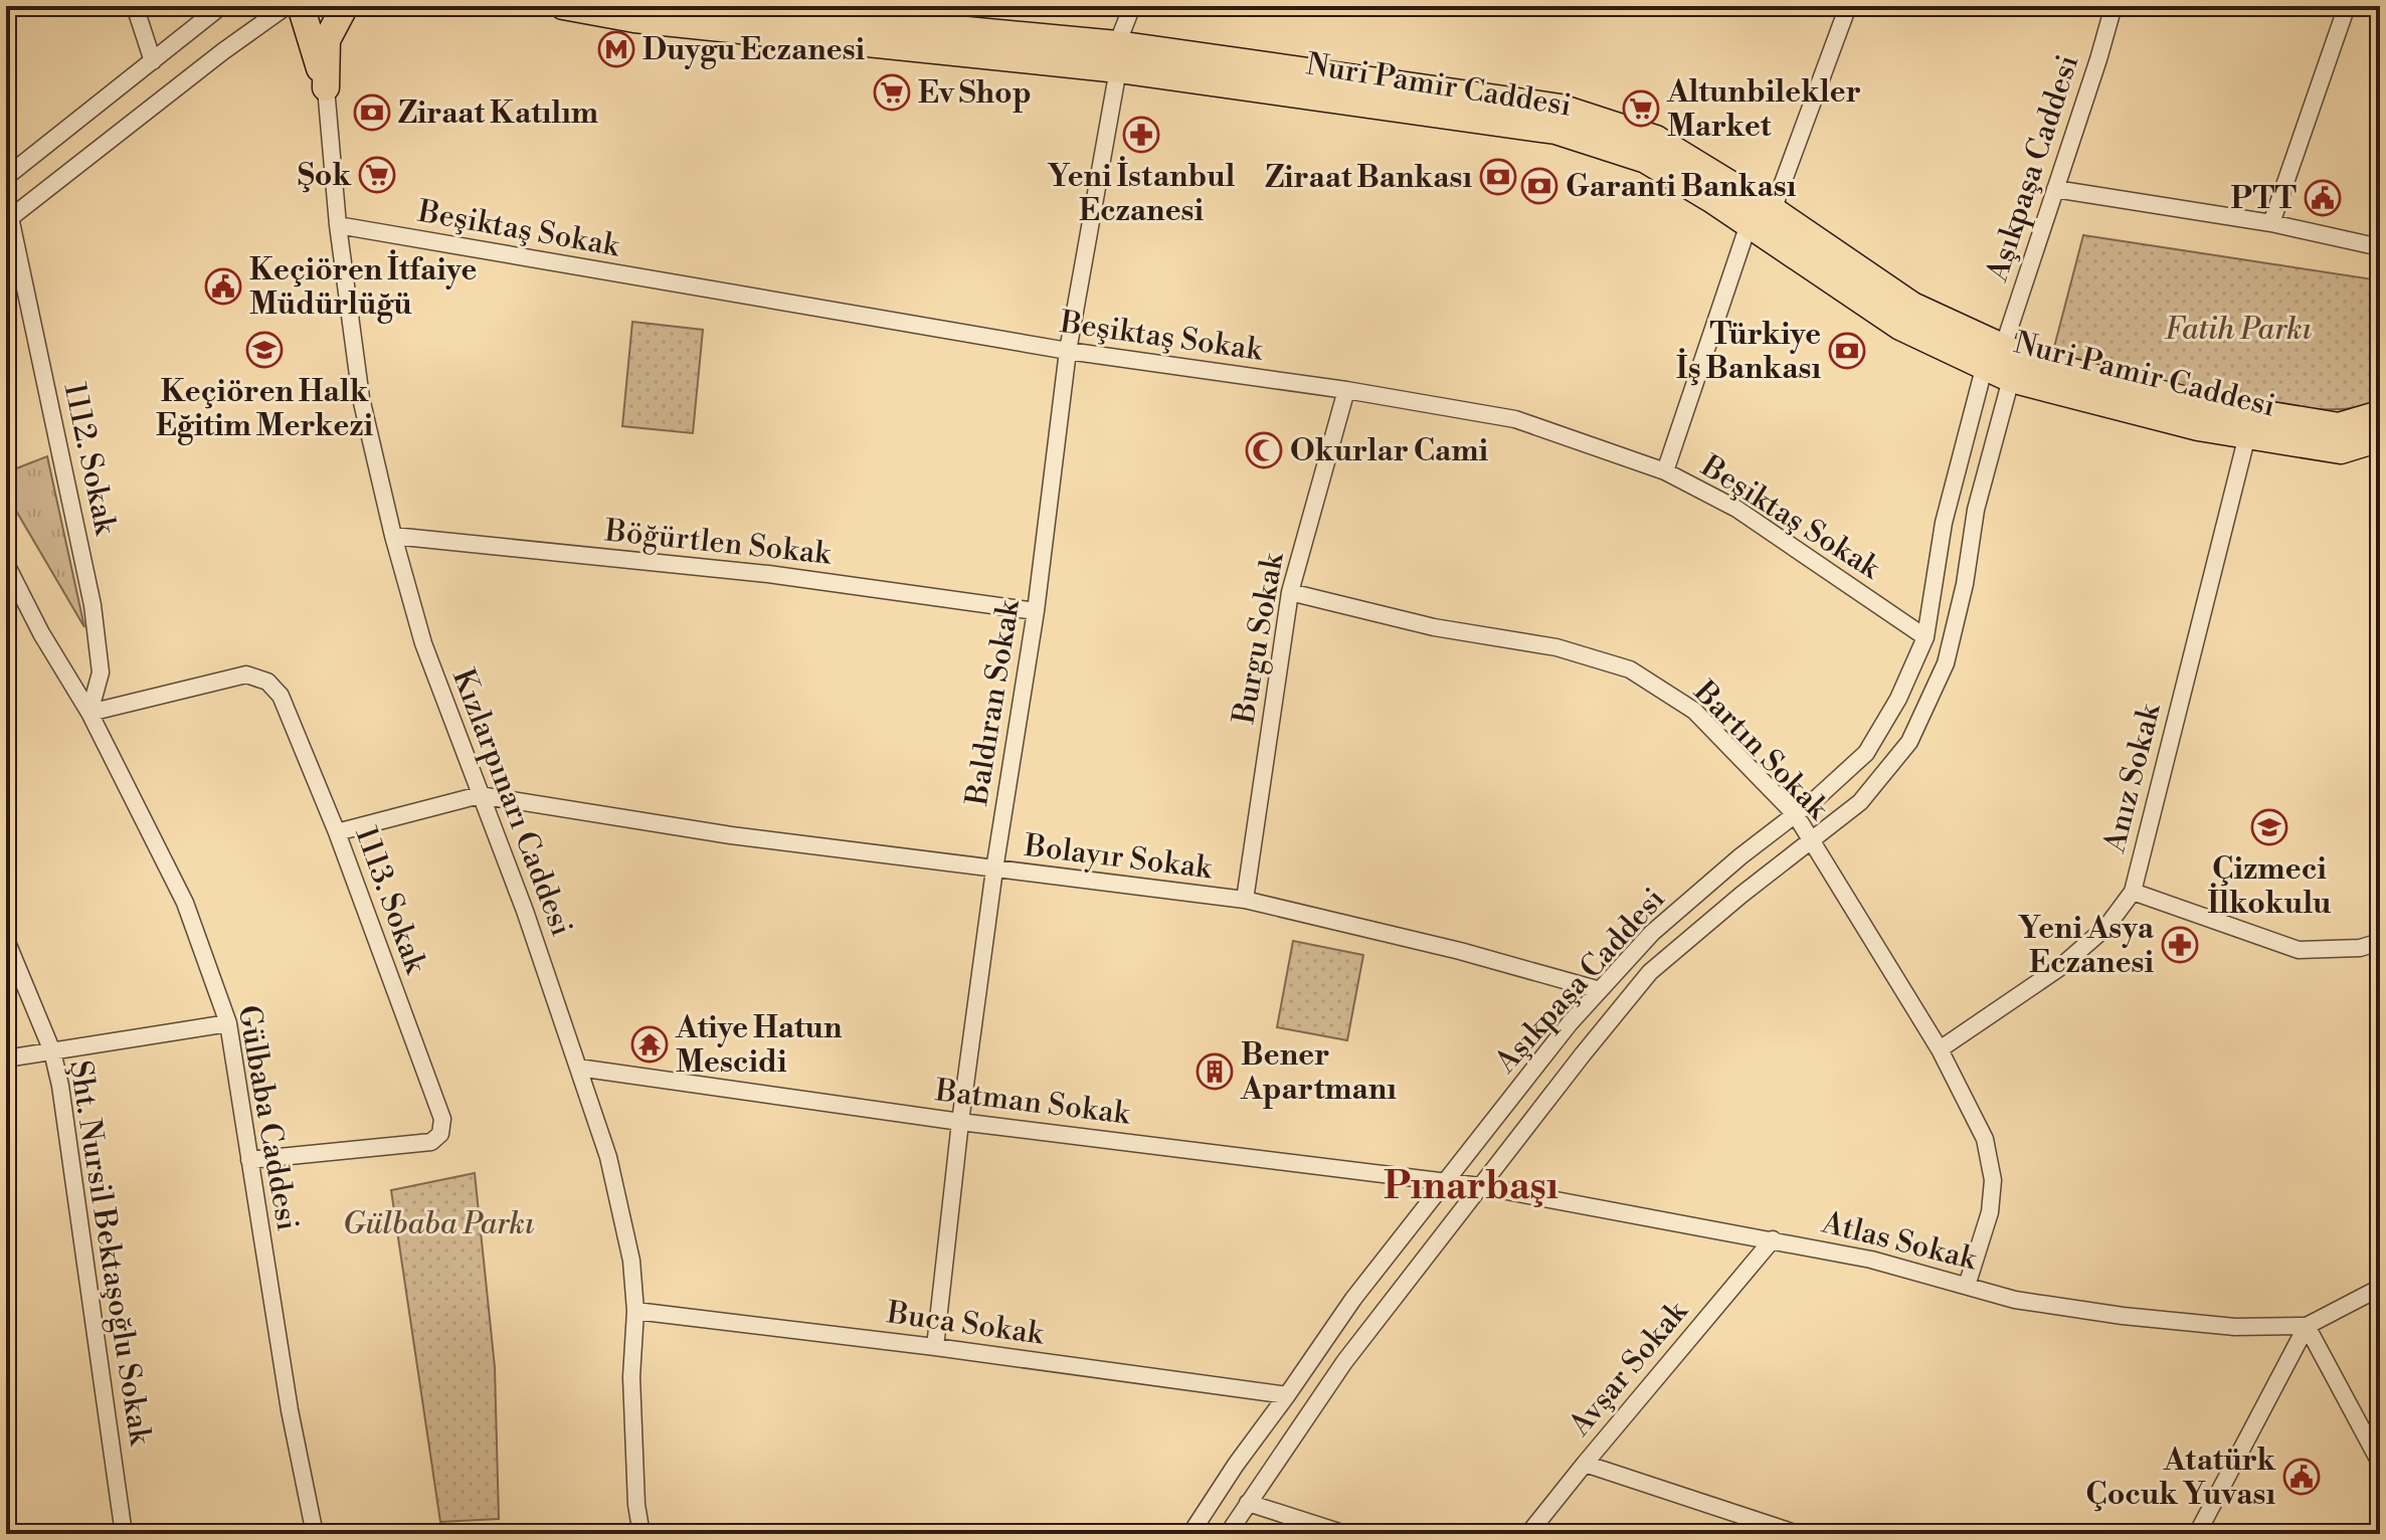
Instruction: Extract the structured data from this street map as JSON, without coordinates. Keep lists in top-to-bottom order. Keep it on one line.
{"streets":{"main road":["Nuri Pamir Caddesi"],"street":["Aşıkpaşa Caddesi","Beşiktaş Sokak","1112. Sokak","Böğürtlen Sokak","Burgu Sokak","Baldıran Sokak","Bartın Sokak","Anız Sokak","Kızlarpınarı Caddesi","Bolayır Sokak","1113. Sokak","Batman Sokak","Gülbaba Caddesi","Atlas Sokak","Şht. Nursil Bektaşoğlu Sokak","Buca Sokak","Avşar Sokak"]},"crossings":[["Nuri Pamir Caddesi","Aşıkpaşa Caddesi"],["Nuri Pamir Caddesi","Baldıran Sokak"],["Nuri Pamir Caddesi","Anız Sokak"],["Aşıkpaşa Caddesi","Beşiktaş Sokak"],["Aşıkpaşa Caddesi","Bartın Sokak"],["Aşıkpaşa Caddesi","Bolayır Sokak"],["Aşıkpaşa Caddesi","Batman Sokak"],["Aşıkpaşa Caddesi","Atlas Sokak"],["Aşıkpaşa Caddesi","Buca Sokak"],["Beşiktaş Sokak","Burgu Sokak"],["Beşiktaş Sokak","Baldıran Sokak"],["Beşiktaş Sokak","Kızlarpınarı Caddesi"],["1112. Sokak","1113. Sokak"],["1112. Sokak","Gülbaba Caddesi"],["Böğürtlen Sokak","Baldıran Sokak"],["Böğürtlen Sokak","Kızlarpınarı Caddesi"],["Burgu Sokak","Bartın Sokak"],["Burgu Sokak","Bolayır Sokak"],["Baldıran Sokak","Bolayır Sokak"],["Baldıran Sokak","Batman Sokak"],["Baldıran Sokak","Buca Sokak"],["Bartın Sokak","Anız Sokak"],["Bartın Sokak","Atlas Sokak"],["Kızlarpınarı Caddesi","Bolayır Sokak"],["Kızlarpınarı Caddesi","Batman Sokak"],["Kızlarpınarı Caddesi","Buca Sokak"],["1113. Sokak","Gülbaba Caddesi"],["Batman Sokak","Atlas Sokak"],["Atlas Sokak","Avşar Sokak"]],"districts":["Pınarbaşı"],"parks":["Fatih Parkı","Gülbaba Parkı"],"places":{"metro station":["Duygu Eczanesi"],"supermarket":["Ev Shop","Altunbilekler Market","Şok"],"bank":["Ziraat Katılım","Ziraat Bankası","Garanti Bankası","Türkiye İş Bankası"],"pharmacy":["Yeni İstanbul Eczanesi","Yeni Asya Eczanesi"],"public building":["PTT","Keçiören İtfaiye Müdürlüğü","Atatürk Çocuk Yuvası"],"school or university":["Keçiören Halk Eğitim Merkezi","Çizmeci İlkokulu"],"mosque":["Okurlar Cami"],"temple":["Atiye Hatun Mescidi"],"building":["Bener Apartmanı"]}}
